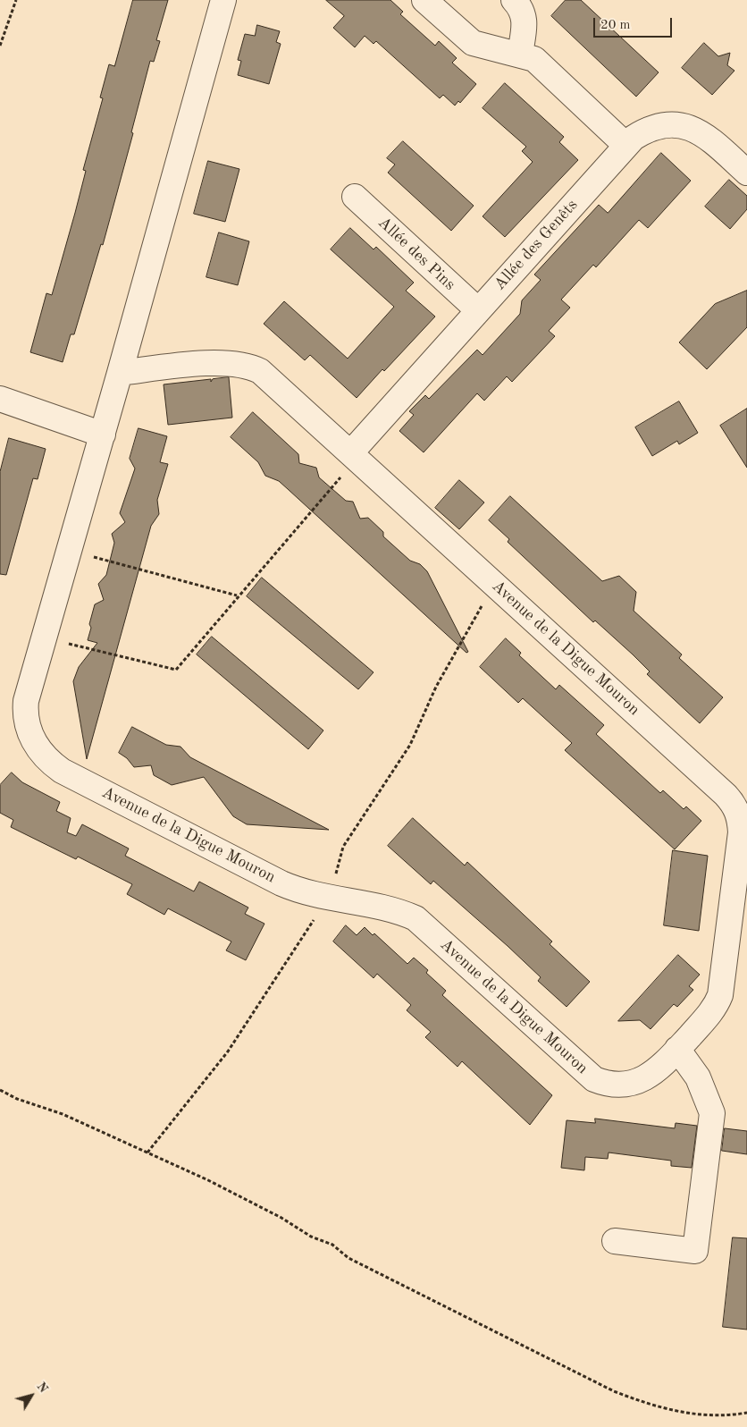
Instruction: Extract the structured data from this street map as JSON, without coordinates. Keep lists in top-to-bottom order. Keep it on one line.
{"streets":{"street":["Allée des Genêts","Allée des Pins","Avenue de la Digue Mouron"]},"crossings":[["Allée des Genêts","Allée des Pins"],["Allée des Genêts","Avenue de la Digue Mouron"]],"scale_bar":"20 m","north":"top right"}
